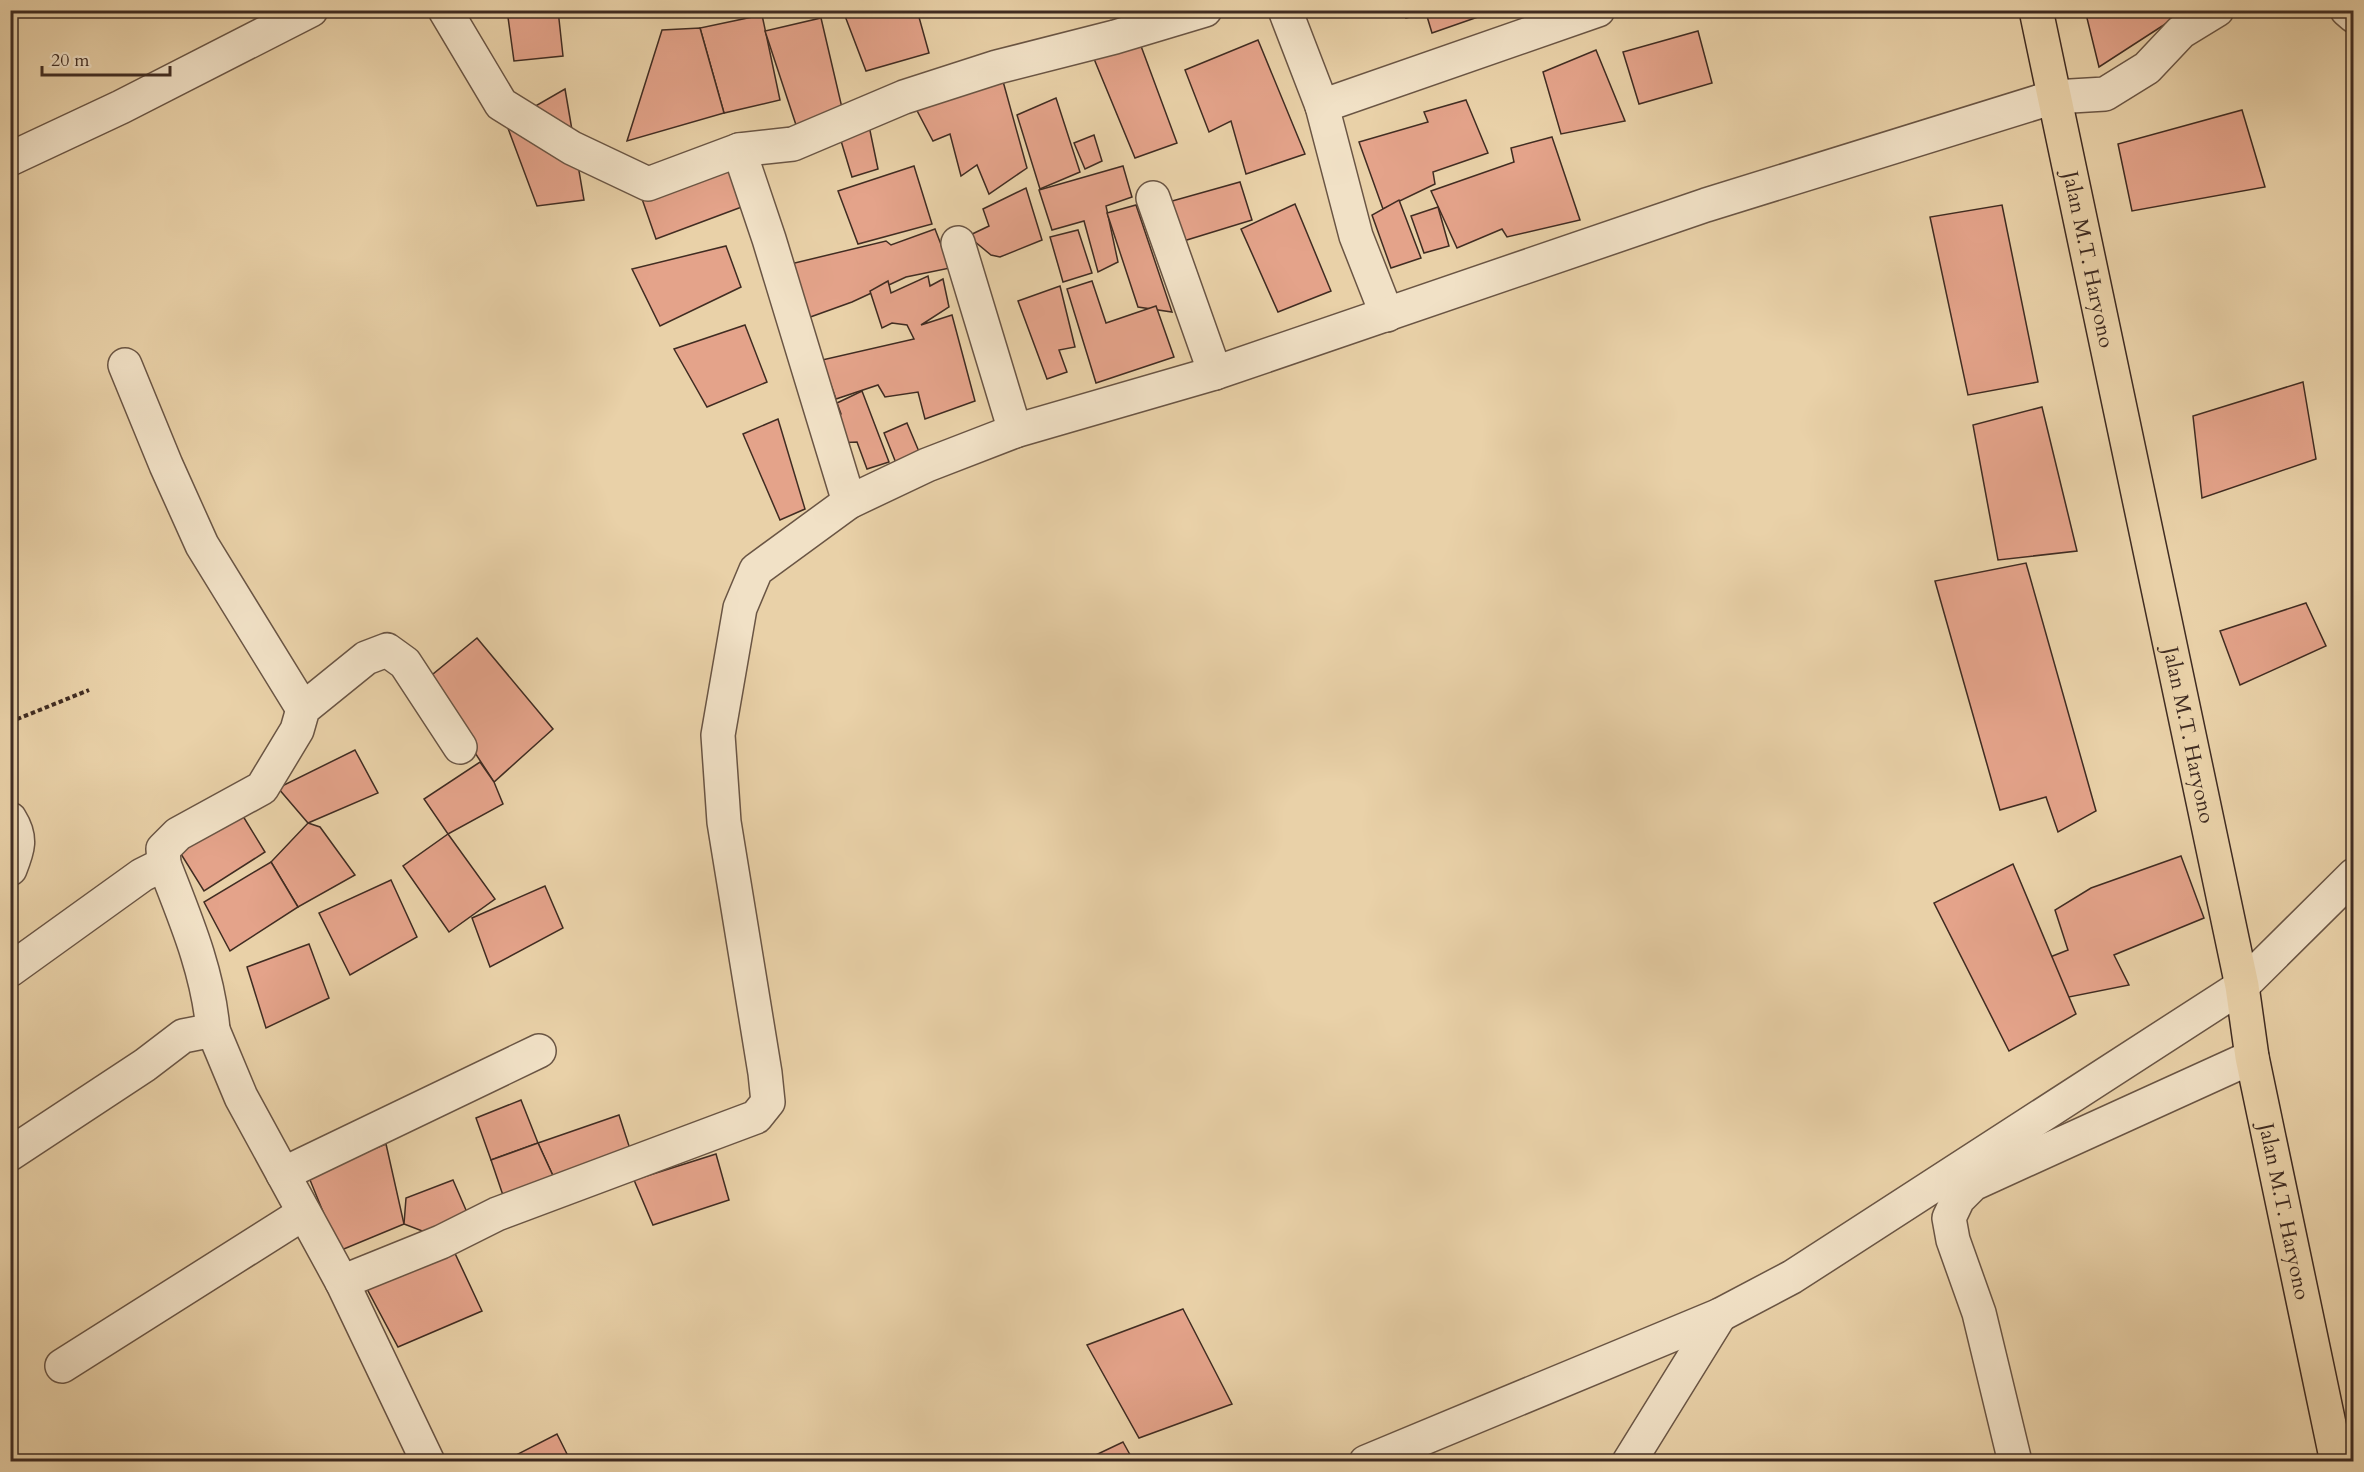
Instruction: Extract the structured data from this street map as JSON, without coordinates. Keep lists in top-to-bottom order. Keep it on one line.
{"streets":{"main road":["Jalan M.T. Haryono"]},"scale_bar":"20 m"}
